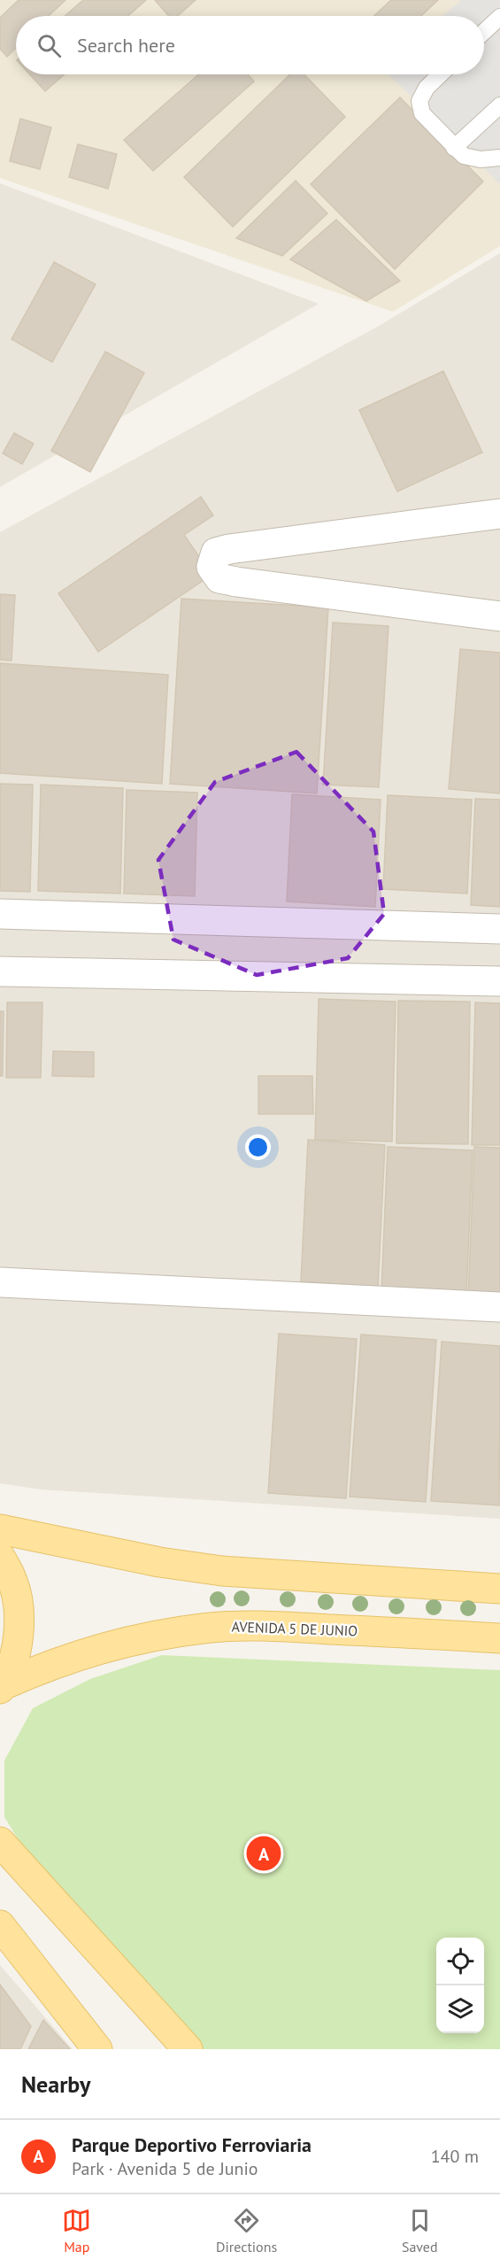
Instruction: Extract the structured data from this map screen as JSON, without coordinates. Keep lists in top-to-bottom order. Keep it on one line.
{"streets":{"main road":["AVENIDA 5 DE JUNIO"]},"page":{"search":"Search here","pins":"A","heading":"Nearby","list":[{"mark":"A","name":"Parque Deportivo Ferroviaria","note":"Park · Avenida 5 de Junio","value":"140 m"}],"nav":["Map","Directions","Saved"]}}
